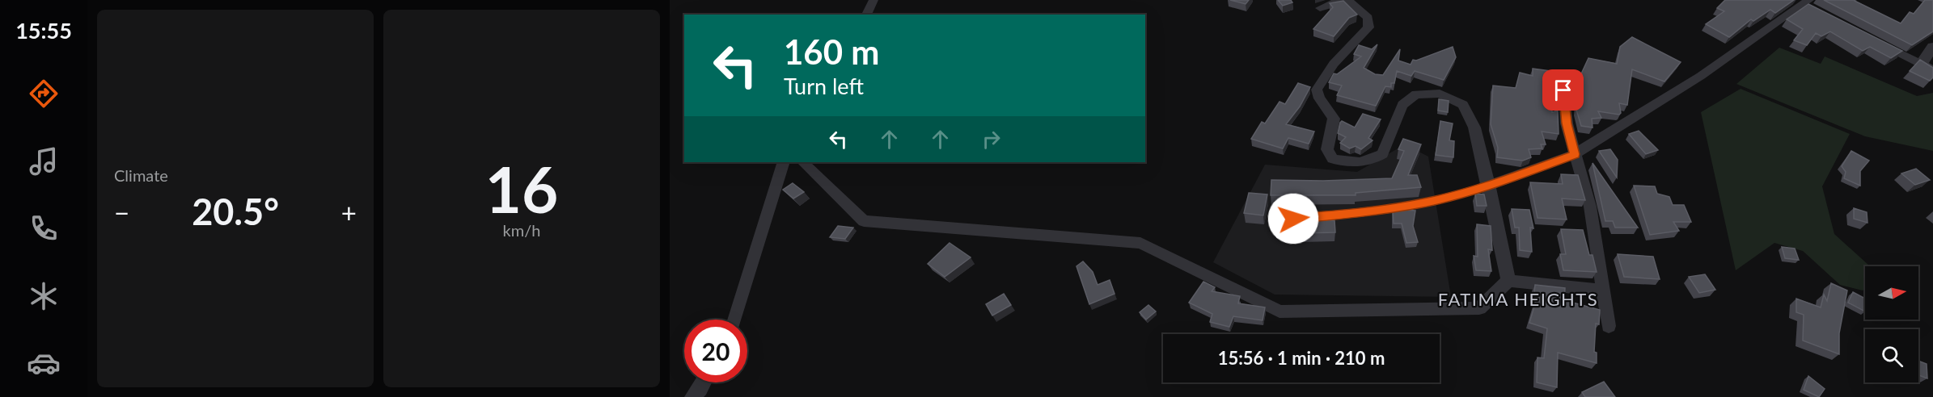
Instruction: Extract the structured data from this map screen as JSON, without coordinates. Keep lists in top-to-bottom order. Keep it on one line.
{"districts":["FATIMA HEIGHTS"],"north":"right","page":{"tabs":"15:55","tile":["Climate",["16","km/h"]],"turn":["160 m","Turn left"],"heat":["−","20.5°","+"],"limit":"20","trip":"15:56 · 1 min · 210 m"}}
